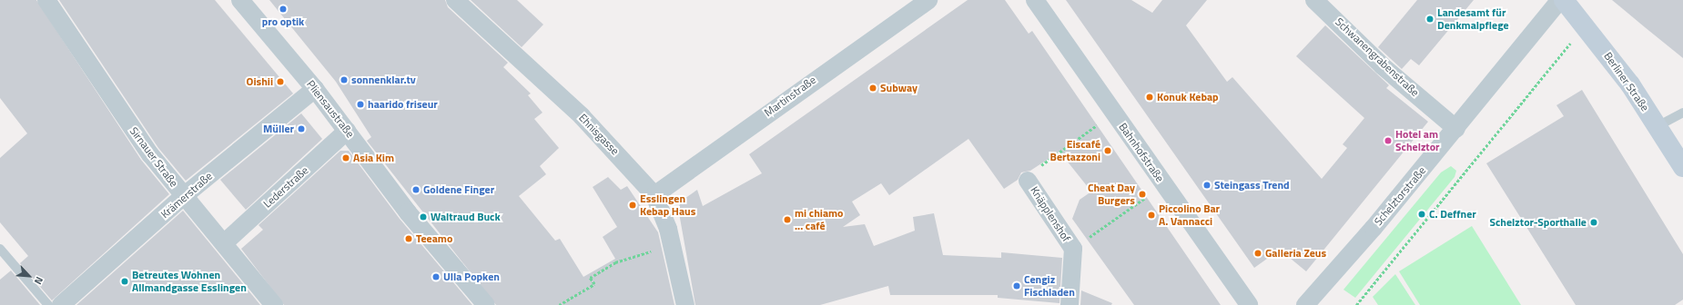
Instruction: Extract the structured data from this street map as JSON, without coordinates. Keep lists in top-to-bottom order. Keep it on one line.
{"streets":{"main road":["Berliner Straße"],"street":["Schwanengrabenstraße","Martinstraße","Pliensaustraße","Ehnisgasse","Bahnhofstraße","Sirnauer Straße","Lederstraße","Krämerstraße","Schelztorstraße","Knäpplenshof"]},"crossings":[["Schwanengrabenstraße","Schelztorstraße"],["Martinstraße","Ehnisgasse"],["Pliensaustraße","Lederstraße"],["Pliensaustraße","Krämerstraße"],["Sirnauer Straße","Lederstraße"],["Sirnauer Straße","Krämerstraße"]],"places":["pro optik","Landesamt für Denkmalpflege","sonnenklar.tv","Oishii","Subway","Konuk Kebap","haarido friseur","Müller","Hotel am Schelztor","Eiscafé Bertazzoni","Asia Kim","Steingass Trend","Goldene Finger","Cheat Day Burgers","Esslingen Kebap Haus","C. Deffner","Piccolino Bar A. Vannacci","Waltraud Buck","mi chiamo ... café","Schelztor-Sporthalle","Teeamo","Galleria Zeus","Ulla Popken","Betreutes Wohnen Allmandgasse Esslingen","Cengiz Fischladen"],"north":"bottom right"}
